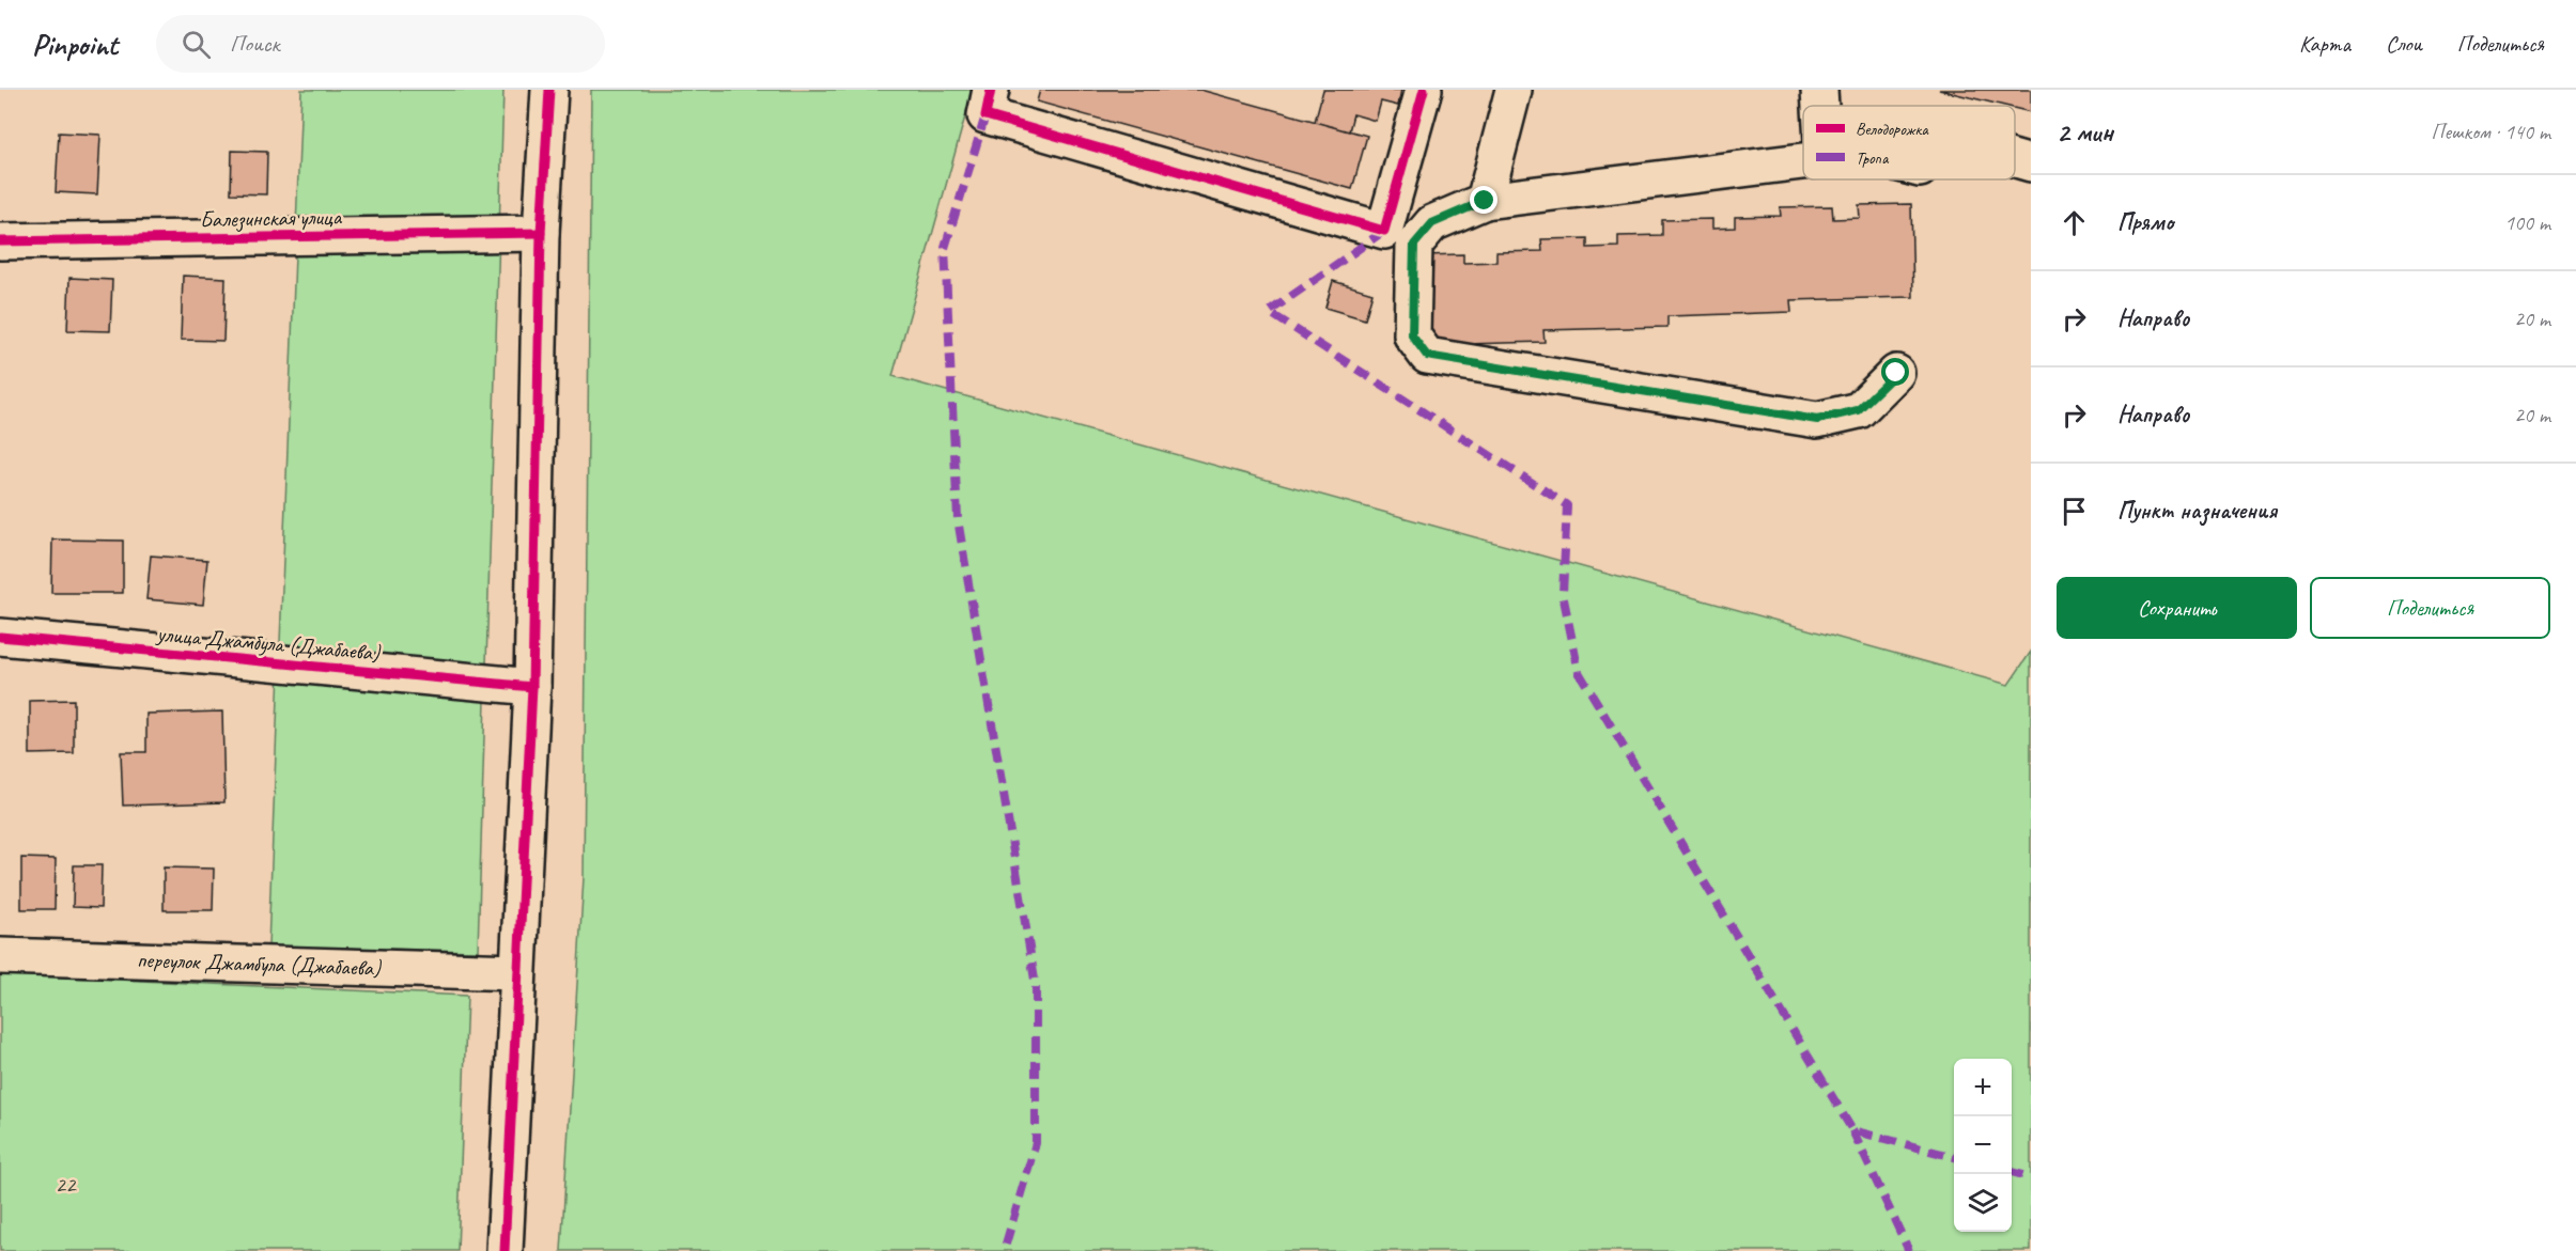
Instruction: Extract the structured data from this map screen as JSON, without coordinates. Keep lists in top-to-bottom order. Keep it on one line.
{"streets":{"street":["Балезинская улица","улица Джамбула (Джабаева)","переулок Джамбула (Джабаева)"]},"parks":["22"],"legend":["Велодорожка","Тропа"],"page":{"header":"Pinpoint","search":"Поиск","nav":["Карта","Слои","Поделиться"],"heading":["2 мин","Пешком · 140 m"],"list":[["Прямо","100 m"],["Направо","20 m"],["Направо","20 m"],"Пункт назначения"],"buttons":["Сохранить","Поделиться"],"map_buttons":["+","−"]}}
